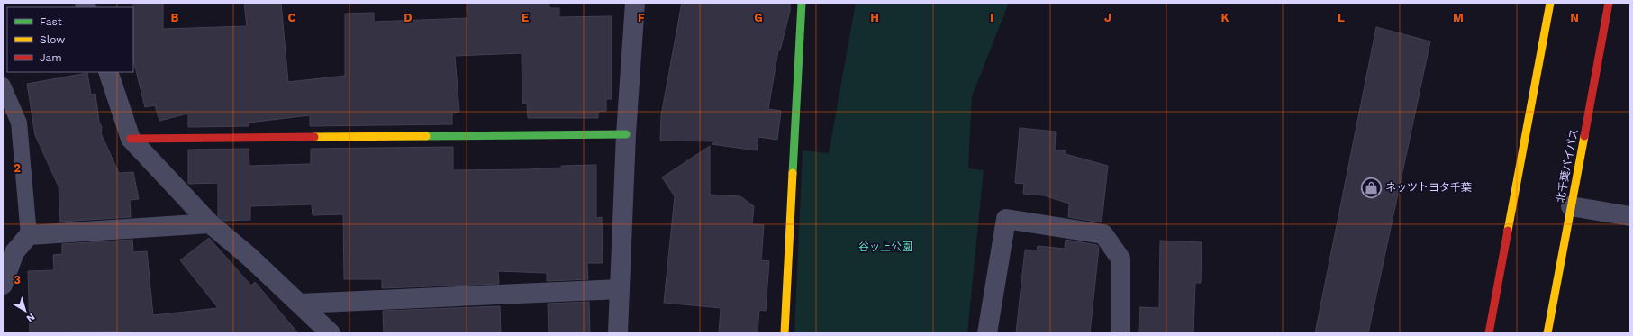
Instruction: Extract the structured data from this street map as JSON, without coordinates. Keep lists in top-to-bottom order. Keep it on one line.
{"streets":{"main road":["北千葉バイパス"]},"parks":["谷ッ上公園"],"places":{"shop":["ネッツトヨタ千葉"]},"legend":["Fast","Slow","Jam"],"north":"bottom right","grid":{"columns":["B","C","D","E","F","G","H","I","J","K","L","M","N"],"rows":["2","3"]}}
